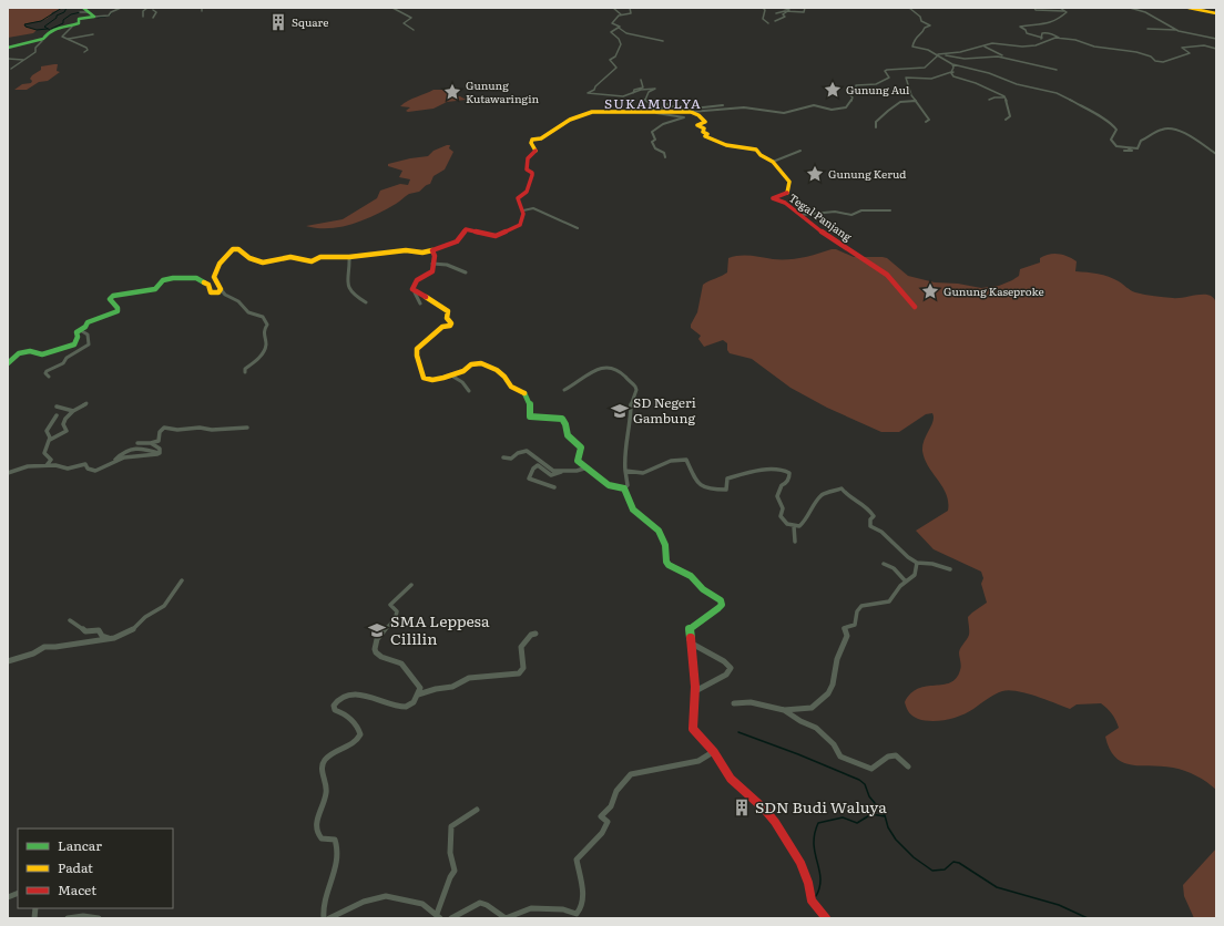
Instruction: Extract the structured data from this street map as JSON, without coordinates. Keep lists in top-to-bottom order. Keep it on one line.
{"streets":{"street":["Tegal Panjang"]},"districts":["SUKAMULYA"],"places":{"building":["Square","SDN Budi Waluya"],"place":["Gunung Aul","Gunung Kutawaringin","Gunung Kerud","Gunung Kaseproke"],"school or university":["SD Negeri Gambung","SMA Leppesa Cililin"]},"legend":["Lancar","Padat","Macet"]}
